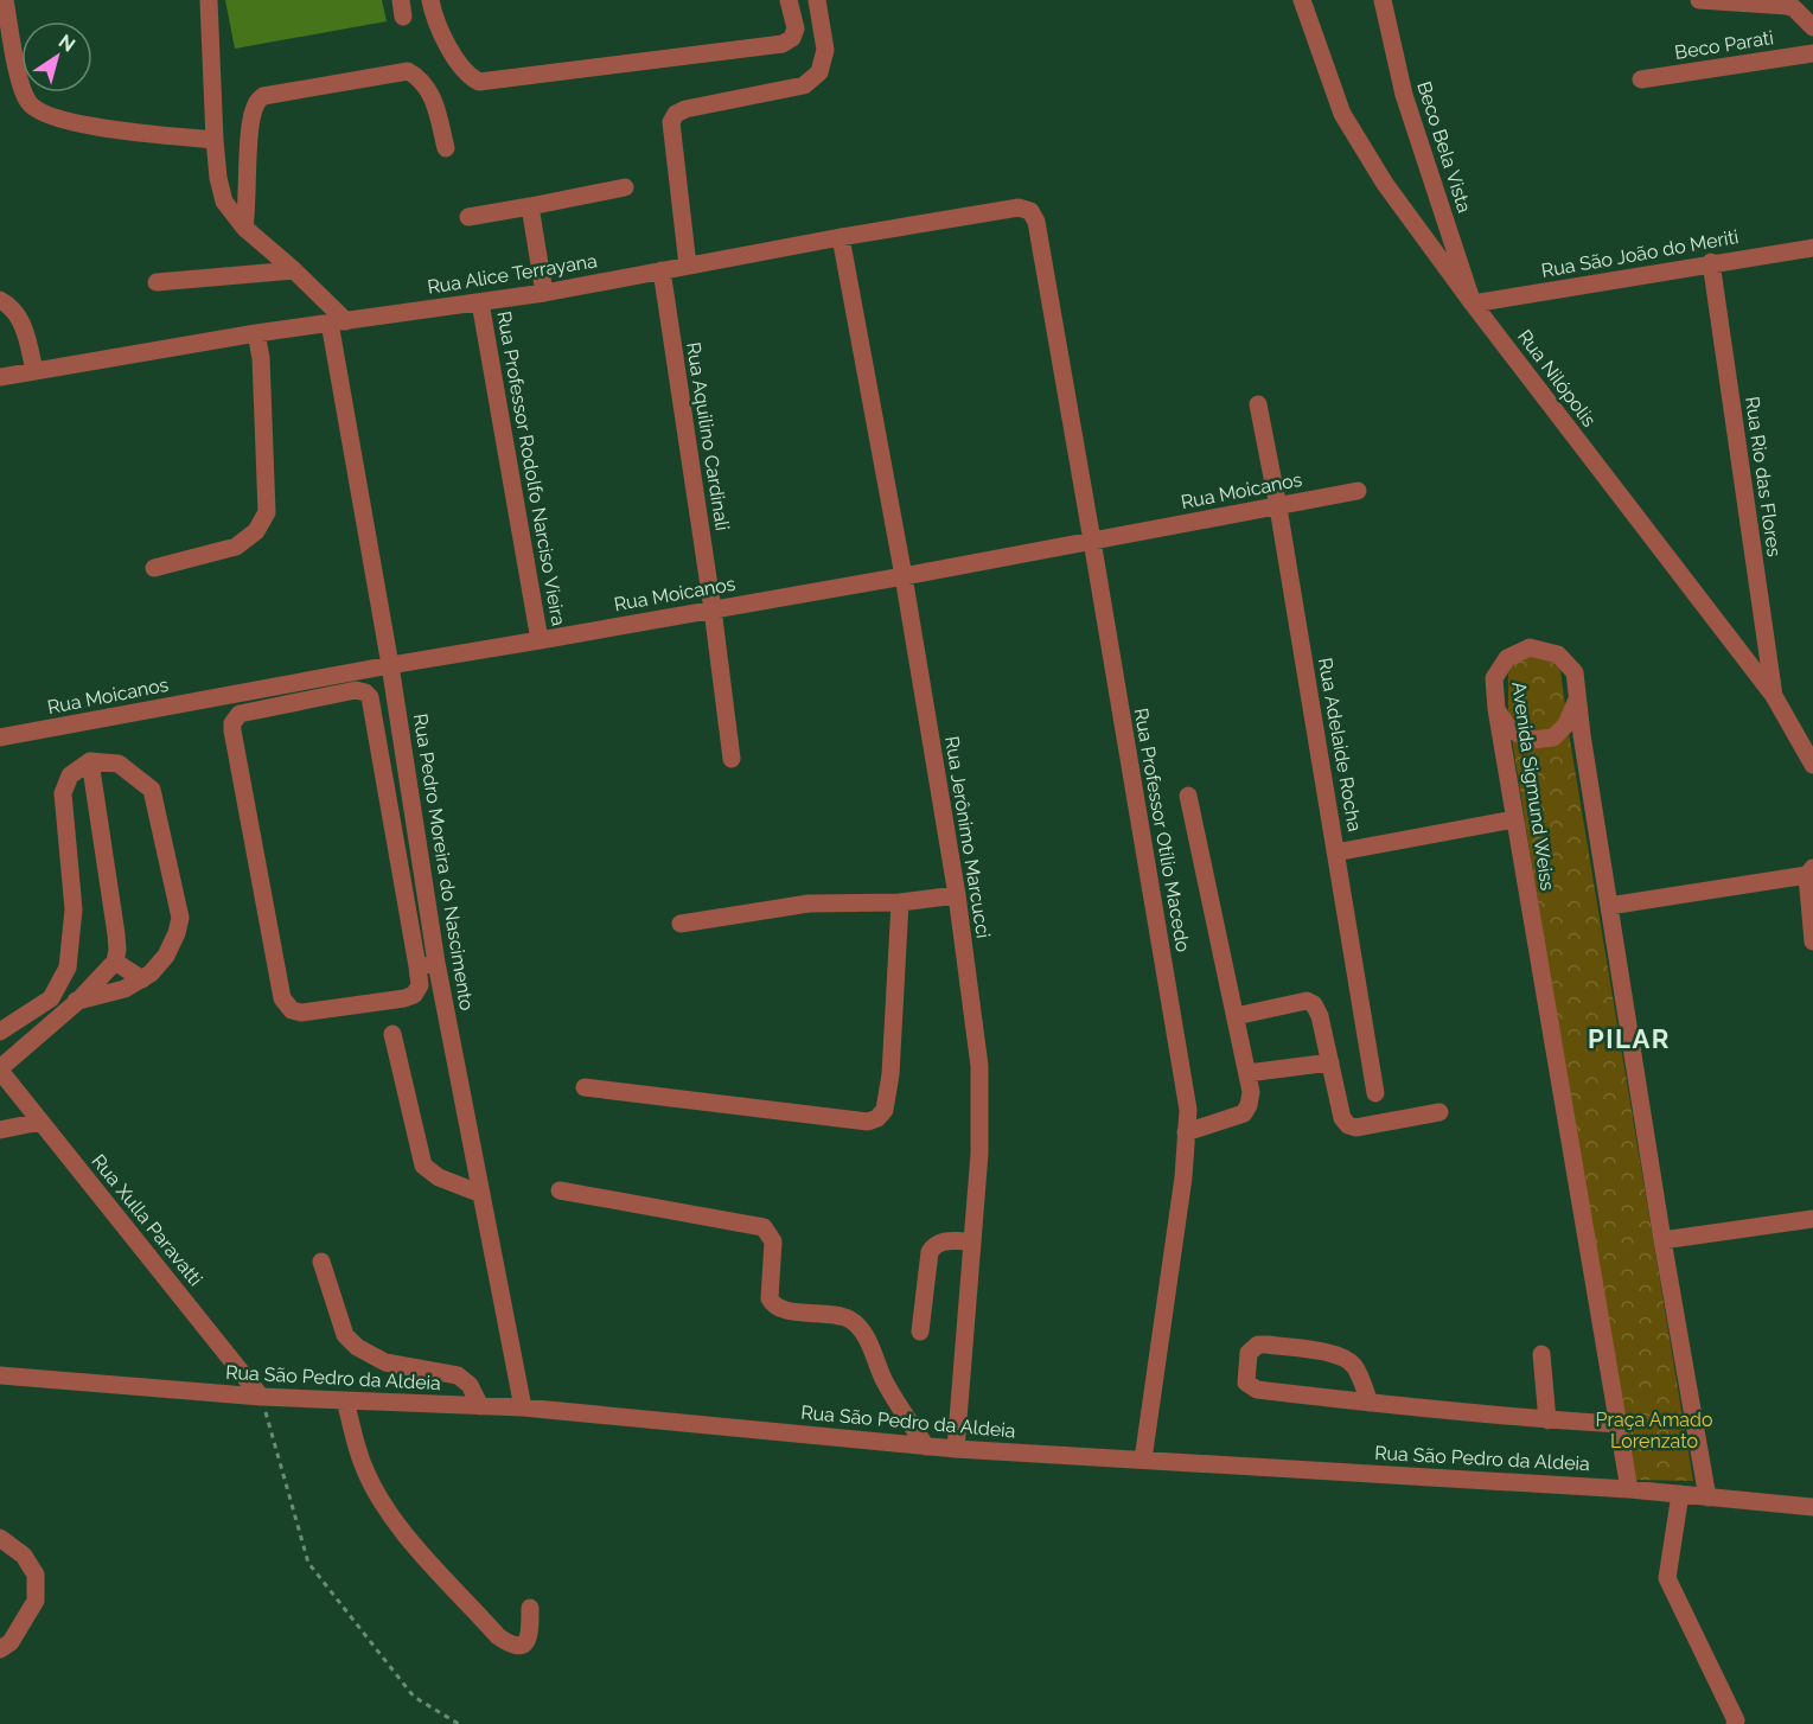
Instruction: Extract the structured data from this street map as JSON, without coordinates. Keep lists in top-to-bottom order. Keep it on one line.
{"streets":{"street":["Beco Parati","Beco Bela Vista","Rua São João do Meriti","Rua Alice Terrayana","Rua Nilópolis","Rua Aquilino Cardinali","Rua Professor Rodolfo Narciso Vieira","Rua Rio das Flores","Rua Moicanos","Rua Adelaide Rocha","Avenida Sigmund Weiss","Rua Professor Otílio Macedo","Rua Jerônimo Marcucci","Rua Pedro Moreira do Nascimento","Rua Xulla Paravatti","Rua São Pedro da Aldeia"]},"crossings":[["Beco Bela Vista","Rua São João do Meriti"],["Beco Bela Vista","Rua Nilópolis"],["Rua São João do Meriti","Rua Nilópolis"],["Rua São João do Meriti","Rua Rio das Flores"],["Rua Alice Terrayana","Rua Aquilino Cardinali"],["Rua Alice Terrayana","Rua Professor Rodolfo Narciso Vieira"],["Rua Alice Terrayana","Rua Professor Otílio Macedo"],["Rua Alice Terrayana","Rua Jerônimo Marcucci"],["Rua Alice Terrayana","Rua Pedro Moreira do Nascimento"],["Rua Nilópolis","Rua Rio das Flores"],["Rua Aquilino Cardinali","Rua Moicanos"],["Rua Professor Rodolfo Narciso Vieira","Rua Moicanos"],["Rua Moicanos","Rua Adelaide Rocha"],["Rua Moicanos","Rua Professor Otílio Macedo"],["Rua Moicanos","Rua Jerônimo Marcucci"],["Rua Moicanos","Rua Pedro Moreira do Nascimento"],["Avenida Sigmund Weiss","Rua São Pedro da Aldeia"],["Rua Professor Otílio Macedo","Rua São Pedro da Aldeia"],["Rua Jerônimo Marcucci","Rua São Pedro da Aldeia"],["Rua Pedro Moreira do Nascimento","Rua São Pedro da Aldeia"],["Rua Xulla Paravatti","Rua São Pedro da Aldeia"]],"districts":["PILAR"],"parks":["Praça Amado Lorenzato"],"north":"top right"}
